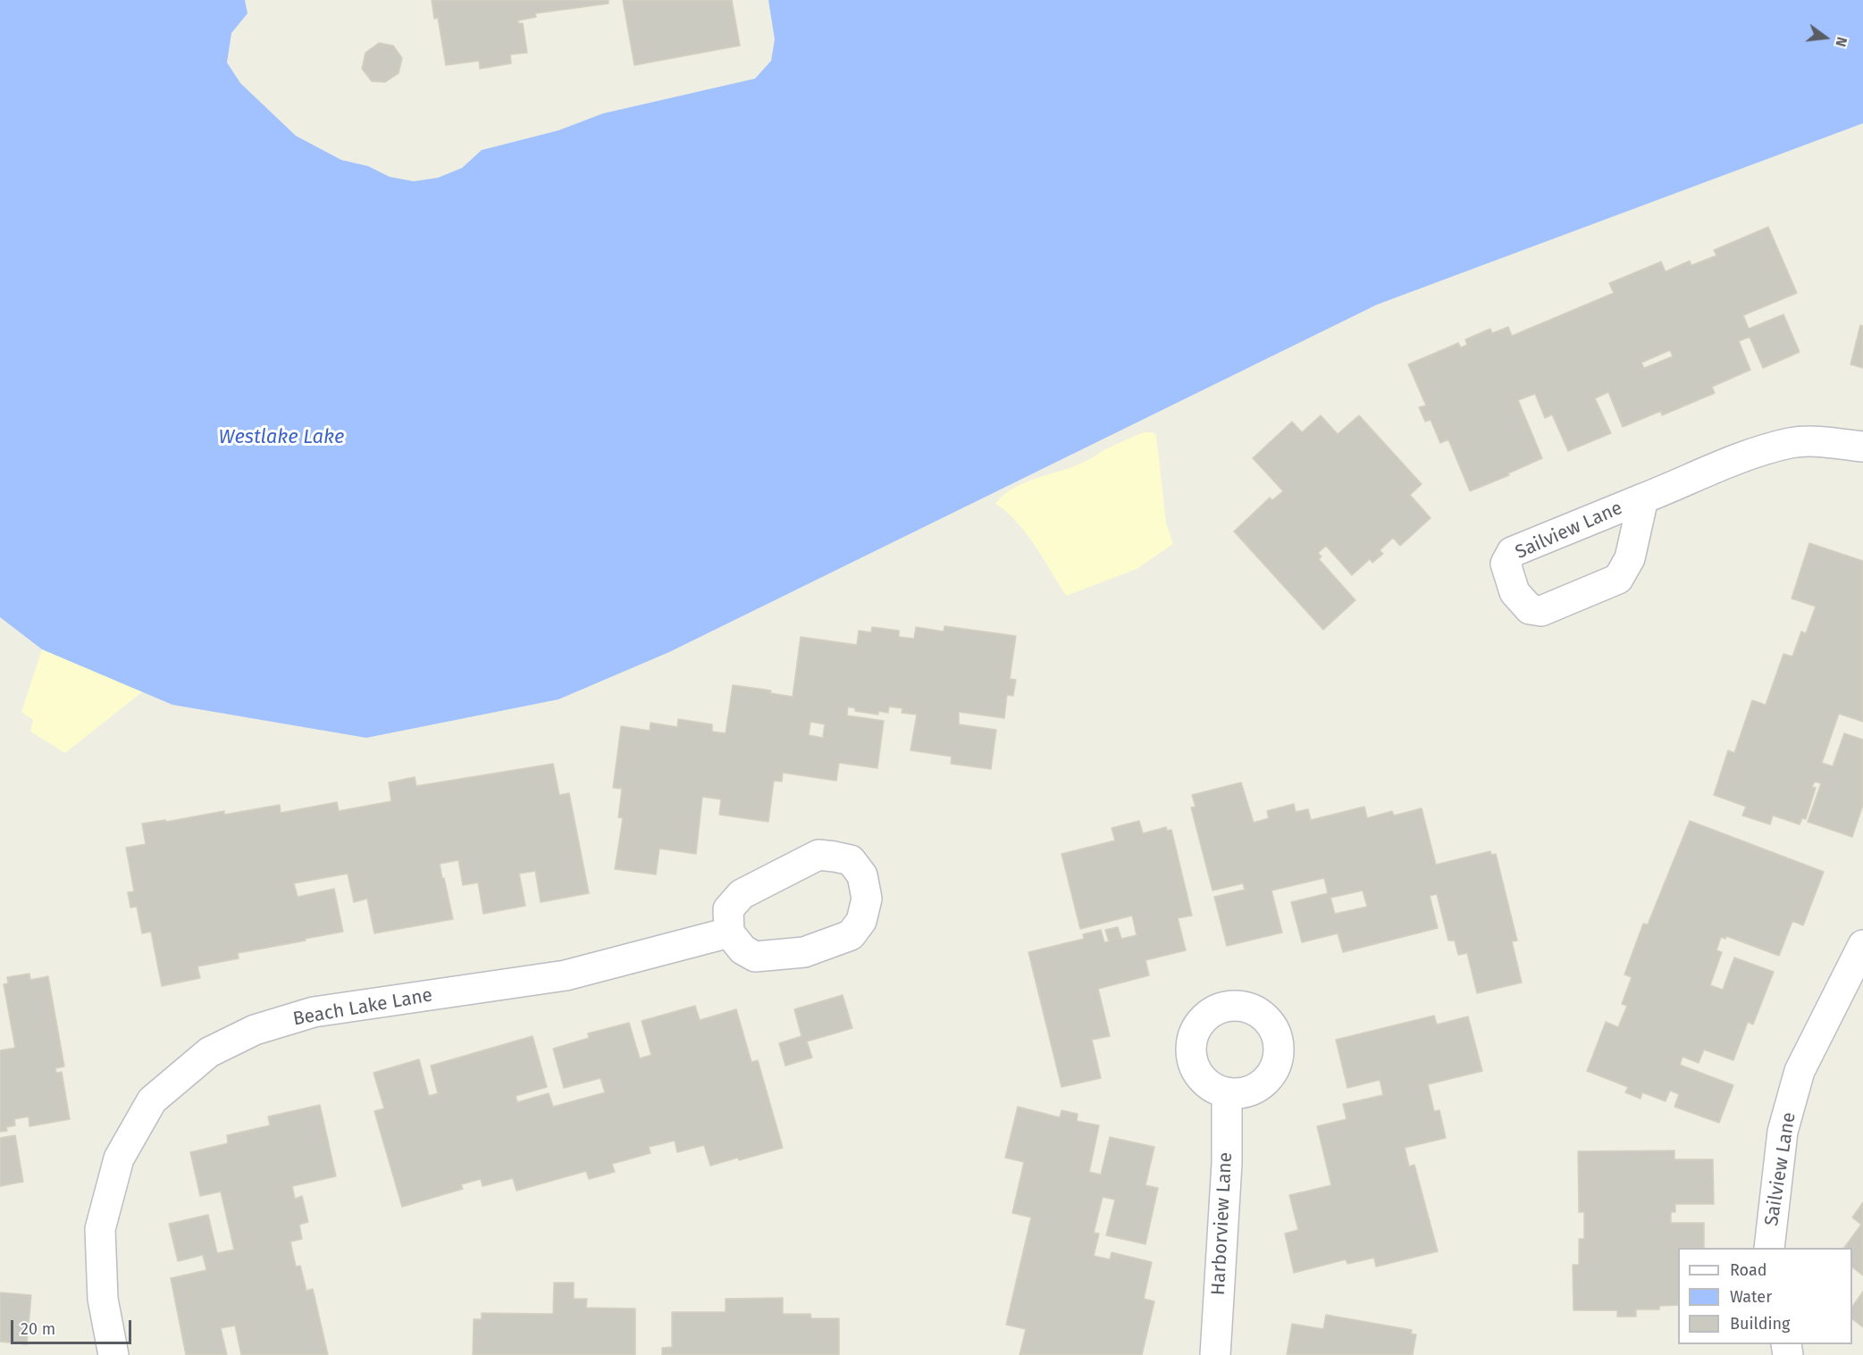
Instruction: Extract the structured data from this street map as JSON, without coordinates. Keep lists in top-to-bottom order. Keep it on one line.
{"streets":{"street":["Sailview Lane","Beach Lake Lane","Harborview Lane"]},"water":["Westlake Lake"],"legend":["Road","Water","Building"],"scale_bar":"20 m","north":"right"}
